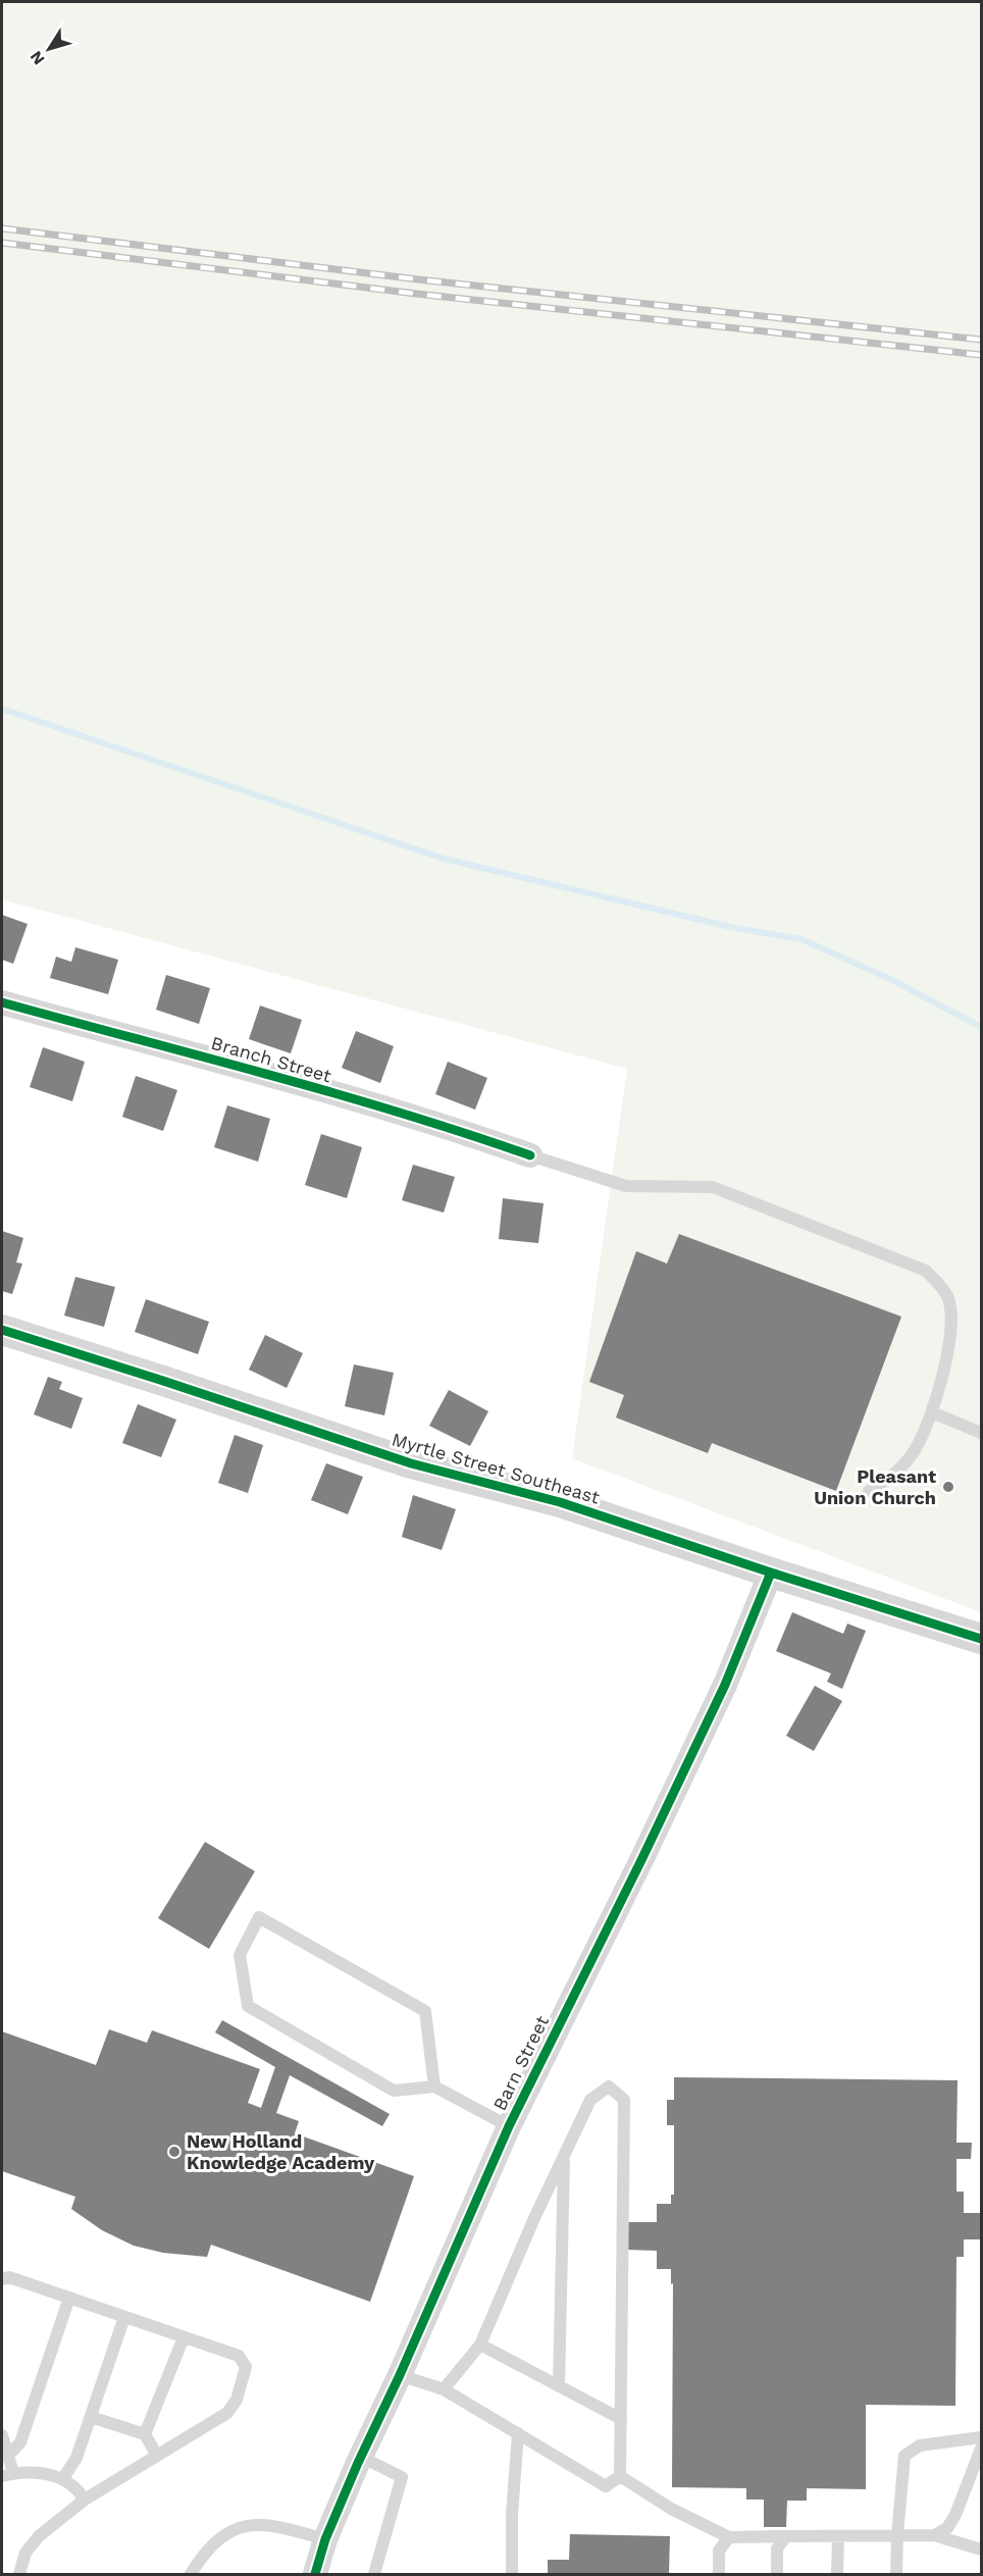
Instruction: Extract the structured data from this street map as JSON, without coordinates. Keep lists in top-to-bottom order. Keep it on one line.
{"streets":{"street":["Branch Street","Myrtle Street Southeast","Barn Street"]},"crossings":[["Myrtle Street Southeast","Barn Street"]],"places":["Pleasant Union Church","New Holland Knowledge Academy"],"north":"bottom left"}
